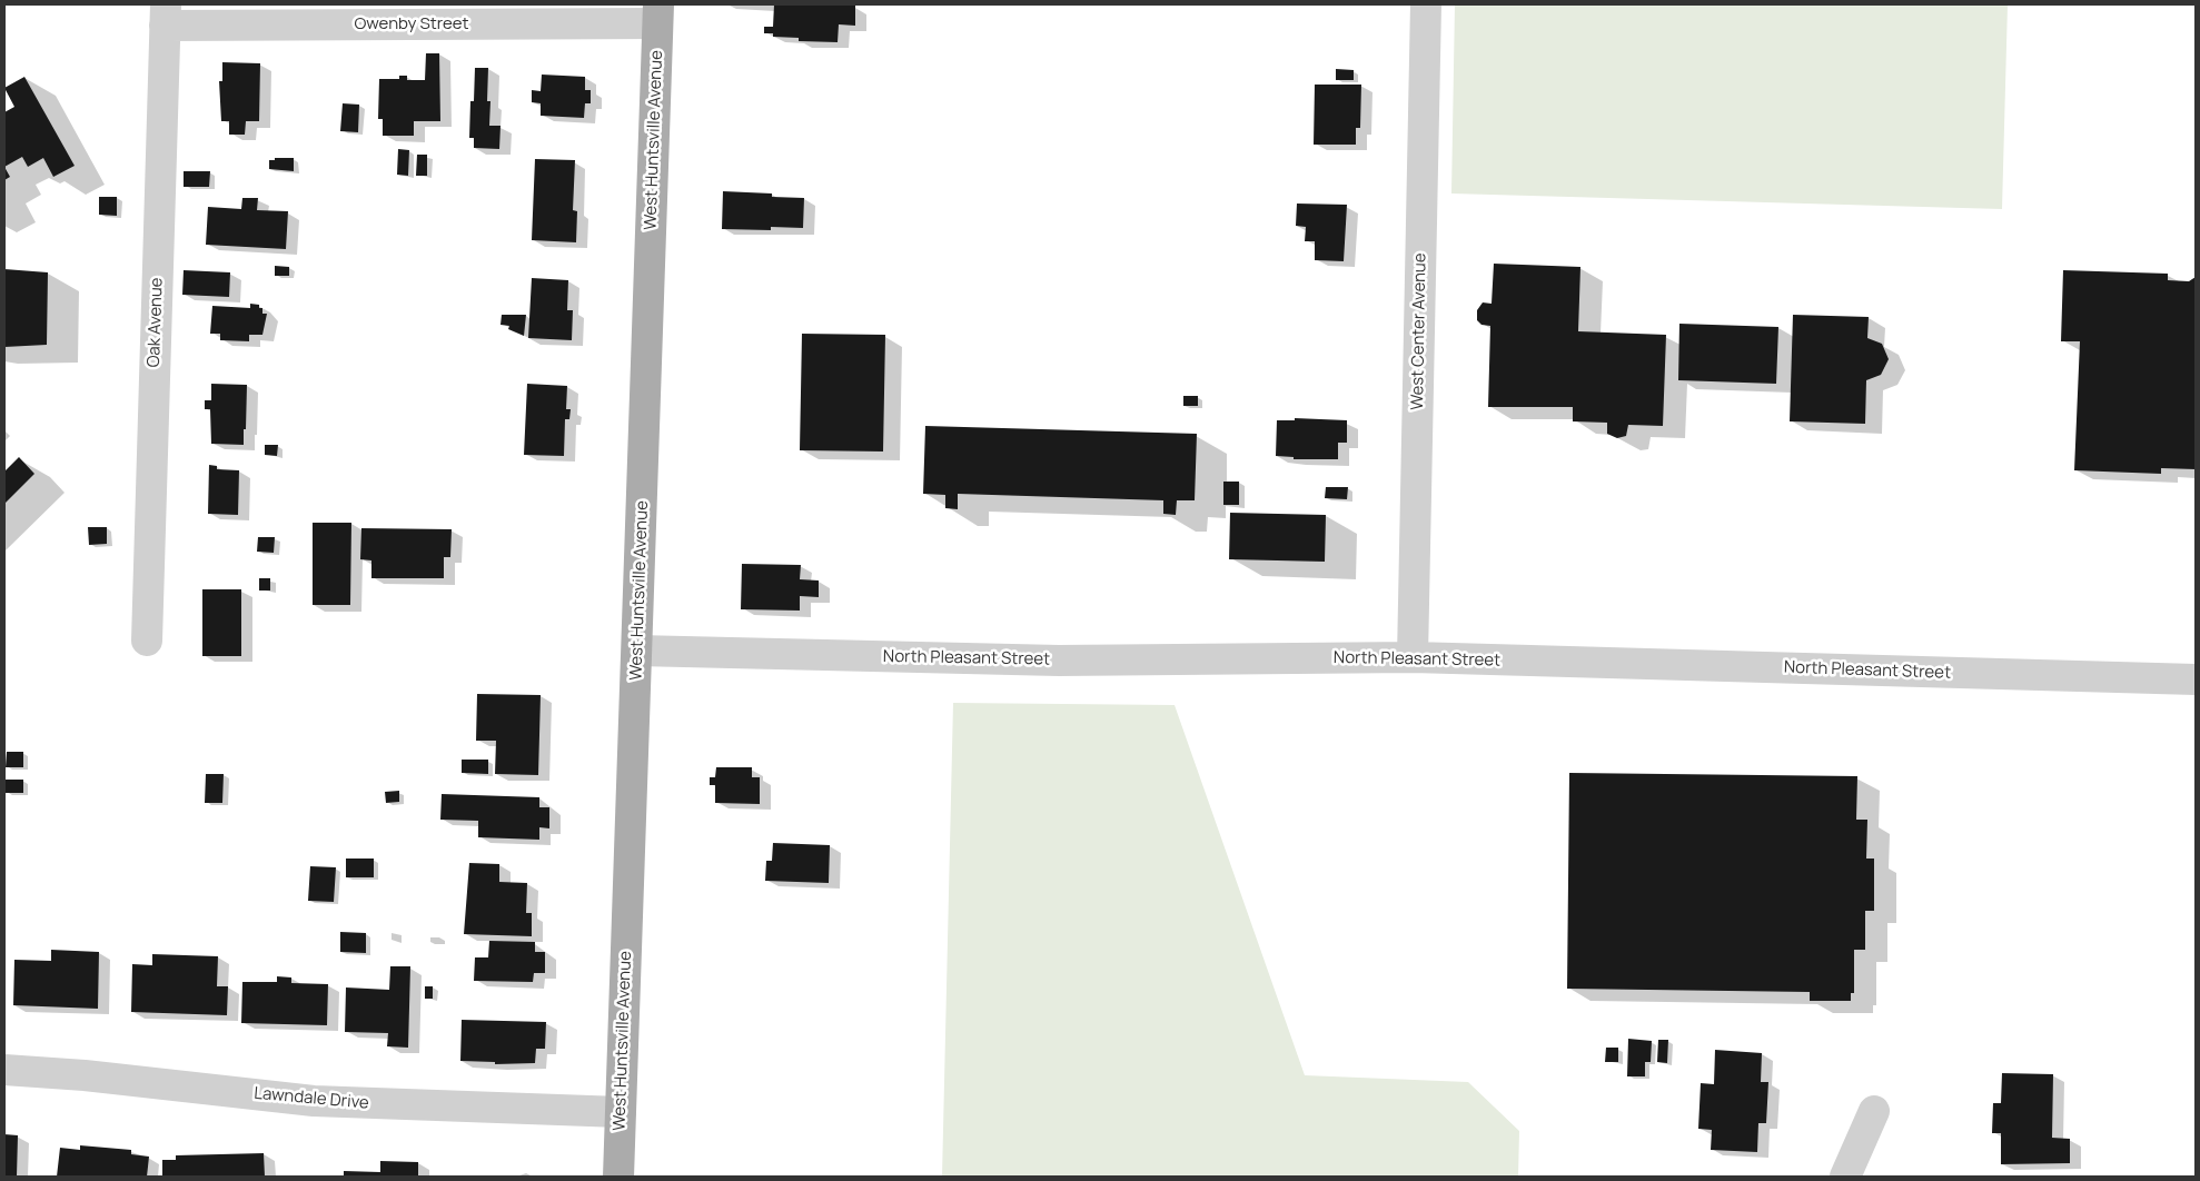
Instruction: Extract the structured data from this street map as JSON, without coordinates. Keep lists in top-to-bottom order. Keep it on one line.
{"streets":{"main road":["West Huntsville Avenue"],"street":["Owenby Street","Oak Avenue","West Center Avenue","North Pleasant Street","Lawndale Drive"]},"crossings":[["Owenby Street","West Huntsville Avenue"],["Owenby Street","Oak Avenue"],["West Huntsville Avenue","North Pleasant Street"],["West Huntsville Avenue","Lawndale Drive"],["West Center Avenue","North Pleasant Street"]]}
